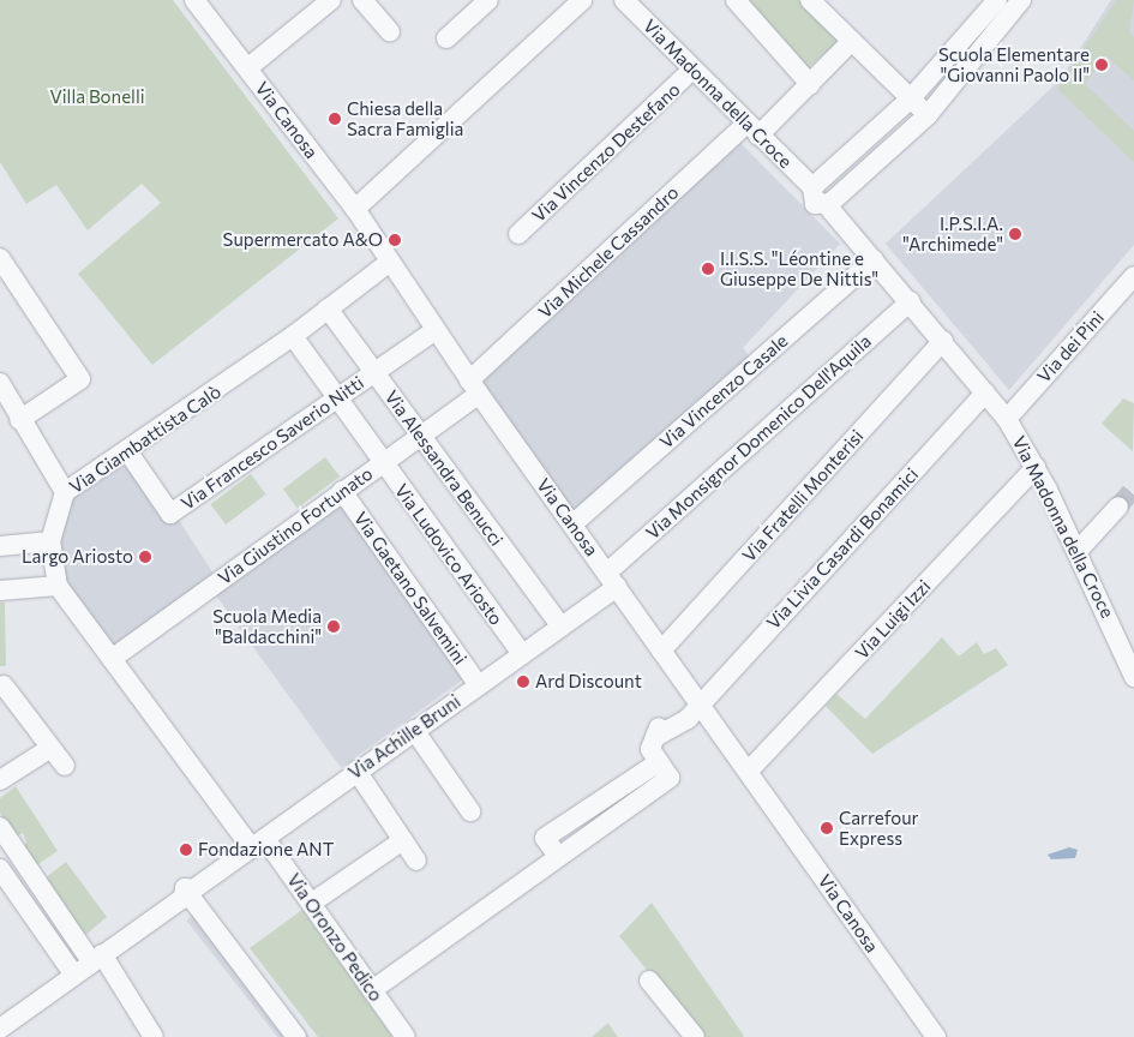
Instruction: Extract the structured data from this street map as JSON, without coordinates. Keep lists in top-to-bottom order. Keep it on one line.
{"streets":{"street":["Via Madonna della Croce","Via Canosa","Via Vincenzo Destefano","Via Michele Cassandro","Via dei Pini","Via Vincenzo Casale","Via Monsignor Domenico Dell'Aquila","Via Giambattista Calò","Via Francesco Saverio Nitti","Via Alessandra Benucci","Via Fratelli Monterisi","Via Giustino Fortunato","Via Livia Casardi Bonamici","Via Ludovico Ariosto","Via Gaetano Salvemini","Via Luigi Izzi","Via Achille Bruni","Via Oronzo Pedico"]},"crossings":[["Via Madonna della Croce","Via Vincenzo Destefano"],["Via Madonna della Croce","Via Michele Cassandro"],["Via Madonna della Croce","Via dei Pini"],["Via Madonna della Croce","Via Vincenzo Casale"],["Via Madonna della Croce","Via Monsignor Domenico Dell'Aquila"],["Via Madonna della Croce","Via Fratelli Monterisi"],["Via Madonna della Croce","Via Livia Casardi Bonamici"],["Via Madonna della Croce","Via Luigi Izzi"],["Via Canosa","Via Michele Cassandro"],["Via Canosa","Via Vincenzo Casale"],["Via Canosa","Via Monsignor Domenico Dell'Aquila"],["Via Canosa","Via Giambattista Calò"],["Via Canosa","Via Francesco Saverio Nitti"],["Via Canosa","Via Fratelli Monterisi"],["Via Canosa","Via Giustino Fortunato"],["Via Canosa","Via Livia Casardi Bonamici"],["Via Canosa","Via Luigi Izzi"],["Via Canosa","Via Achille Bruni"],["Via Michele Cassandro","Via Giustino Fortunato"],["Via Monsignor Domenico Dell'Aquila","Via Achille Bruni"],["Via Giambattista Calò","Via Francesco Saverio Nitti"],["Via Giambattista Calò","Via Alessandra Benucci"],["Via Giambattista Calò","Via Giustino Fortunato"],["Via Giambattista Calò","Via Ludovico Ariosto"],["Via Giambattista Calò","Via Achille Bruni"],["Via Giambattista Calò","Via Oronzo Pedico"],["Via Francesco Saverio Nitti","Via Alessandra Benucci"],["Via Francesco Saverio Nitti","Via Ludovico Ariosto"],["Via Alessandra Benucci","Via Giustino Fortunato"],["Via Alessandra Benucci","Via Achille Bruni"],["Via Giustino Fortunato","Via Ludovico Ariosto"],["Via Giustino Fortunato","Via Gaetano Salvemini"],["Via Ludovico Ariosto","Via Achille Bruni"],["Via Gaetano Salvemini","Via Achille Bruni"],["Via Achille Bruni","Via Oronzo Pedico"]],"parks":["Villa Bonelli"],"places":["Scuola Elementare \"Giovanni Paolo II\"","Chiesa della Sacra Famiglia","I.P.S.I.A. \"Archimede\"","Supermercato A&O","I.I.S.S. \"Léontine e Giuseppe De Nittis\"","Largo Ariosto","Scuola Media \"Baldacchini\"","Ard Discount","Carrefour Express","Fondazione ANT"]}
